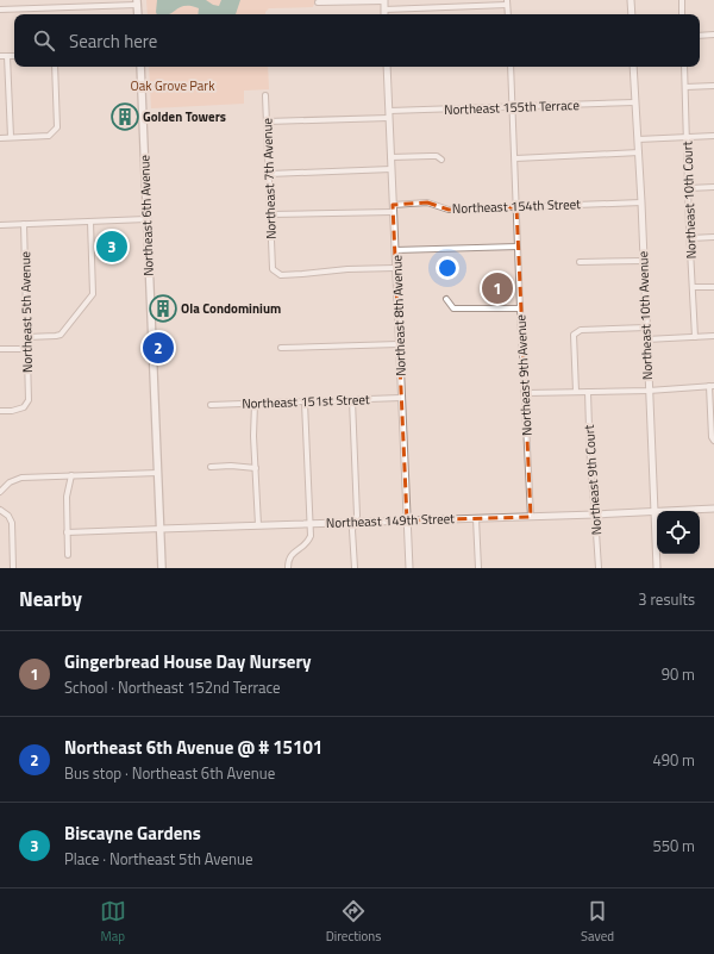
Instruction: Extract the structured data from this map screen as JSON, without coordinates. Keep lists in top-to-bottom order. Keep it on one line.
{"streets":{"main road":["Northeast 6th Avenue"],"street":["Northeast 155th Terrace","Northeast 7th Avenue","Northeast 10th Court","Northeast 154th Street","Northeast 5th Avenue","Northeast 8th Avenue","Northeast 10th Avenue","Northeast 9th Avenue","Northeast 151st Street","Northeast 9th Court","Northeast 149th Street"]},"crossings":[["Northeast 155th Terrace","Northeast 7th Avenue"],["Northeast 155th Terrace","Northeast 8th Avenue"],["Northeast 155th Terrace","Northeast 10th Avenue"],["Northeast 155th Terrace","Northeast 9th Avenue"],["Northeast 7th Avenue","Northeast 8th Avenue"],["Northeast 154th Street","Northeast 8th Avenue"],["Northeast 154th Street","Northeast 10th Avenue"],["Northeast 154th Street","Northeast 9th Avenue"],["Northeast 6th Avenue","Northeast 149th Street"],["Northeast 8th Avenue","Northeast 151st Street"],["Northeast 8th Avenue","Northeast 149th Street"],["Northeast 10th Avenue","Northeast 149th Street"],["Northeast 9th Avenue","Northeast 149th Street"],["Northeast 9th Court","Northeast 149th Street"]],"parks":["Oak Grove Park"],"places":{"building":["Golden Towers","Ola Condominium"]},"page":{"search":"Search here","pins":["3","1","2"],"heading":["Nearby","3 results"],"list":[{"mark":"1","name":"Gingerbread House Day Nursery","note":"School · Northeast 152nd Terrace","value":"90 m"},{"mark":"2","name":"Northeast 6th Avenue @ # 15101","note":"Bus stop · Northeast 6th Avenue","value":"490 m"},{"mark":"3","name":"Biscayne Gardens","note":"Place · Northeast 5th Avenue","value":"550 m"}],"nav":["Map","Directions","Saved"]}}
